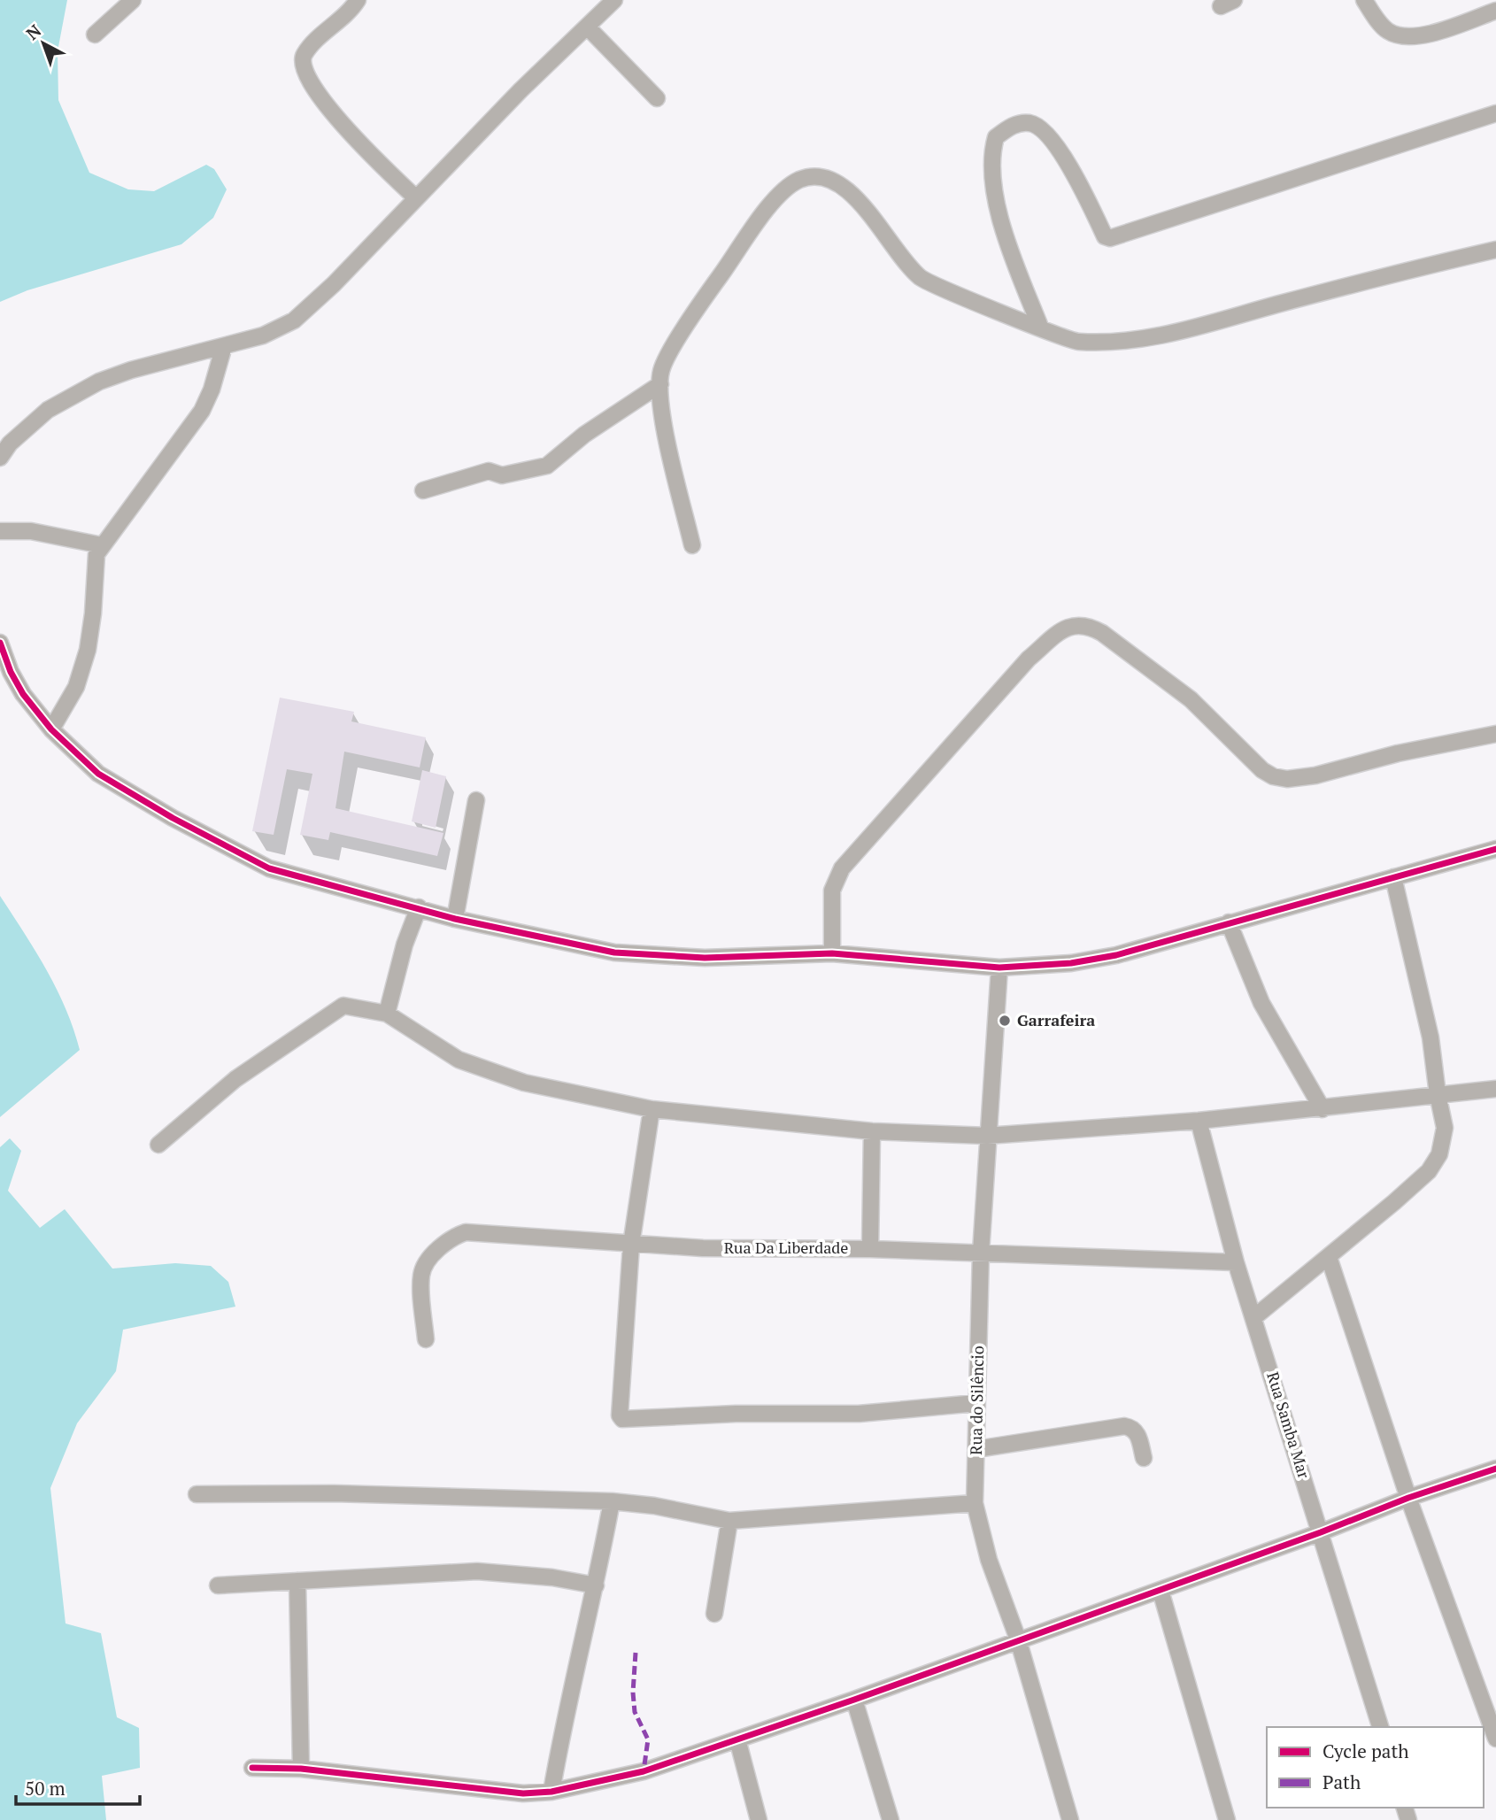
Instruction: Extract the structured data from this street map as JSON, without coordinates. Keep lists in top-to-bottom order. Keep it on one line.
{"streets":{"street":["Rua Da Liberdade","Rua do Silêncio","Rua Samba Mar"]},"crossings":[["Rua Da Liberdade","Rua do Silêncio"],["Rua Da Liberdade","Rua Samba Mar"]],"places":["Garrafeira"],"legend":["Cycle path","Path"],"scale_bar":"50 m","north":"top left"}
